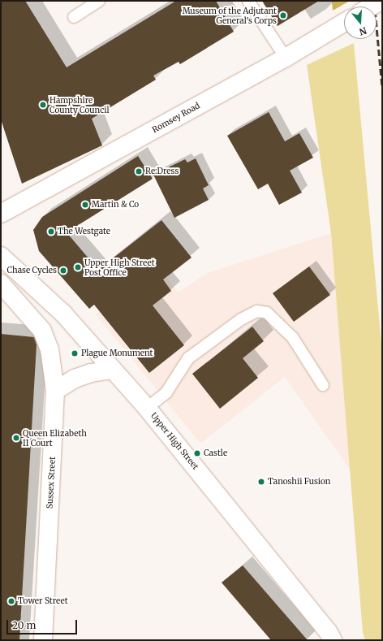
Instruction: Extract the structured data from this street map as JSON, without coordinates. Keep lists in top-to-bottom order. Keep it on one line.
{"streets":{"main road":["Romsey Road","Upper High Street","Sussex Street"]},"places":["Museum of the Adjutant General's Corps","Hampshire County Council","Re:Dress","Martin & Co","The Westgate","Upper High Street Post Office","Chase Cycles","Plague Monument","Queen Elizabeth II Court","Castle","Tanoshii Fusion","Tower Street"],"scale_bar":"20 m","north":"bottom"}
